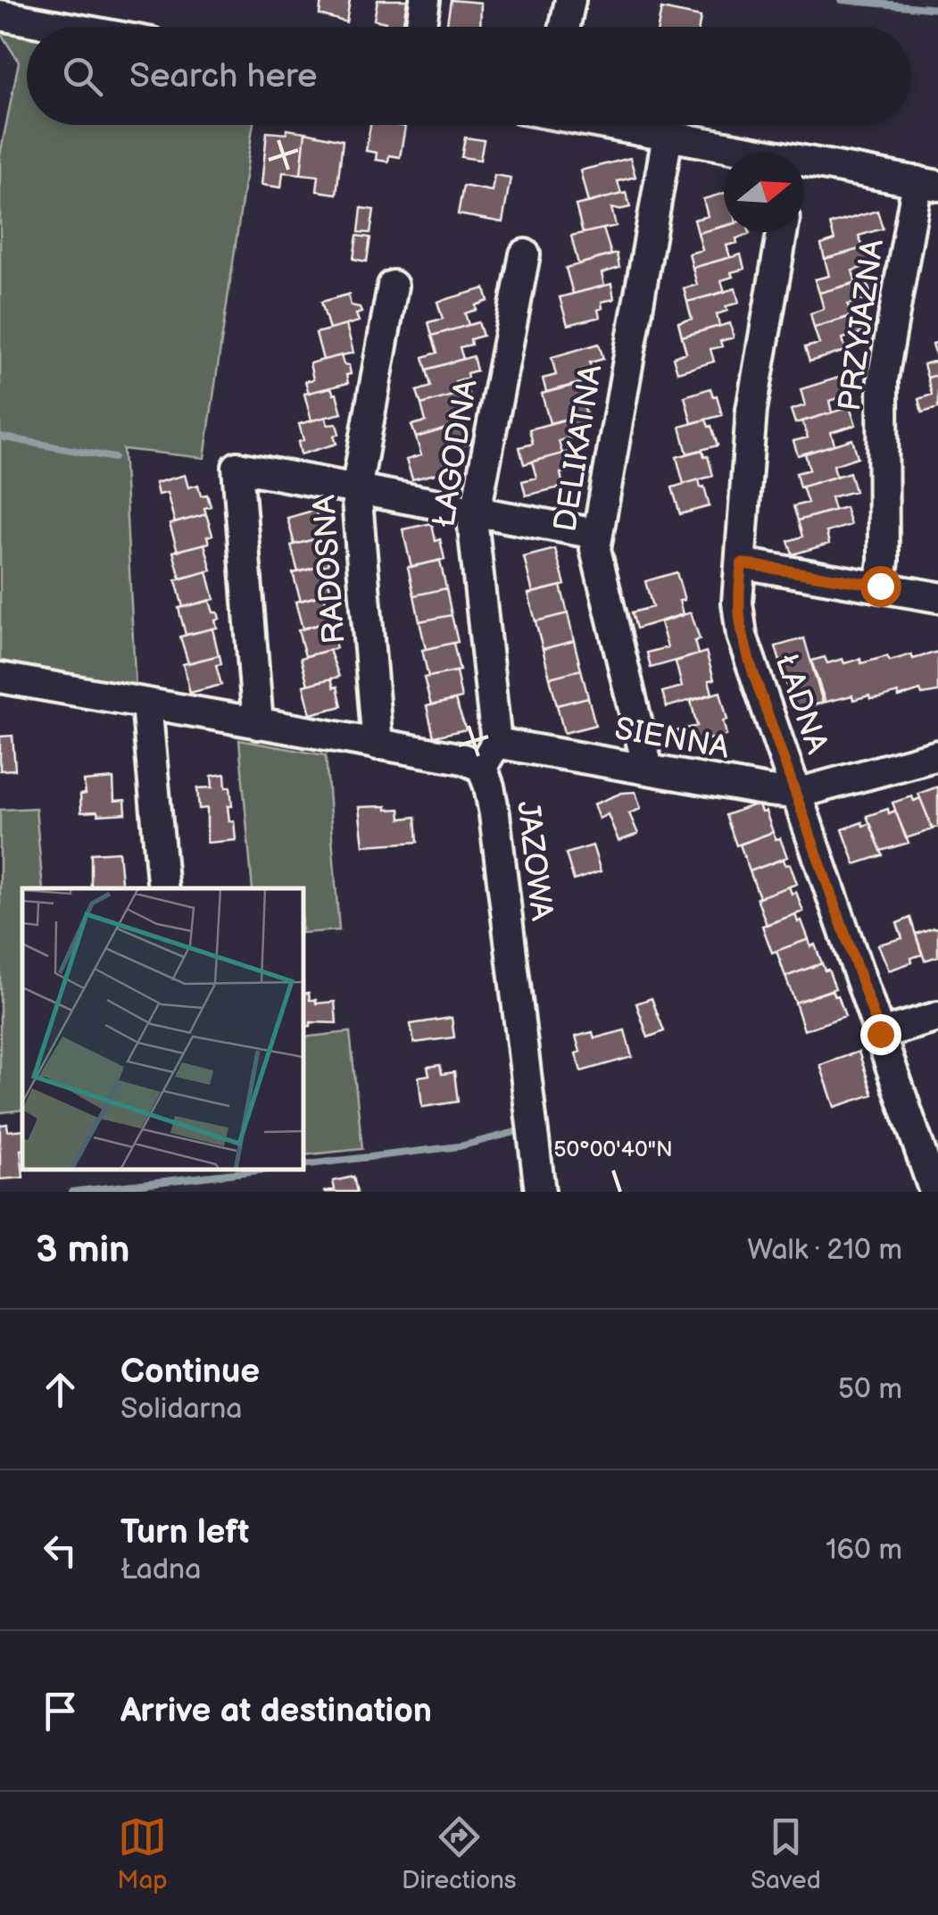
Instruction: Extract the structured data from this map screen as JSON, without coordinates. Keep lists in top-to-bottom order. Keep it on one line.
{"streets":{"street":["PRZYJAZNA","DELIKATNA","ŁAGODNA","RADOSNA","ŁADNA","SIENNA","JAZOWA"]},"crossings":[["DELIKATNA","SIENNA"],["ŁAGODNA","SIENNA"],["ŁAGODNA","JAZOWA"],["RADOSNA","JAZOWA"],["ŁADNA","SIENNA"],["SIENNA","JAZOWA"]],"north":"right","page":{"search":"Search here","heading":["3 min","Walk · 210 m"],"list":[["Continue","Solidarna","50 m"],["Turn left","Ładna","160 m"],"Arrive at destination"],"nav":["Map","Directions","Saved"]},"coordinates":["50°00'40\"N"]}
